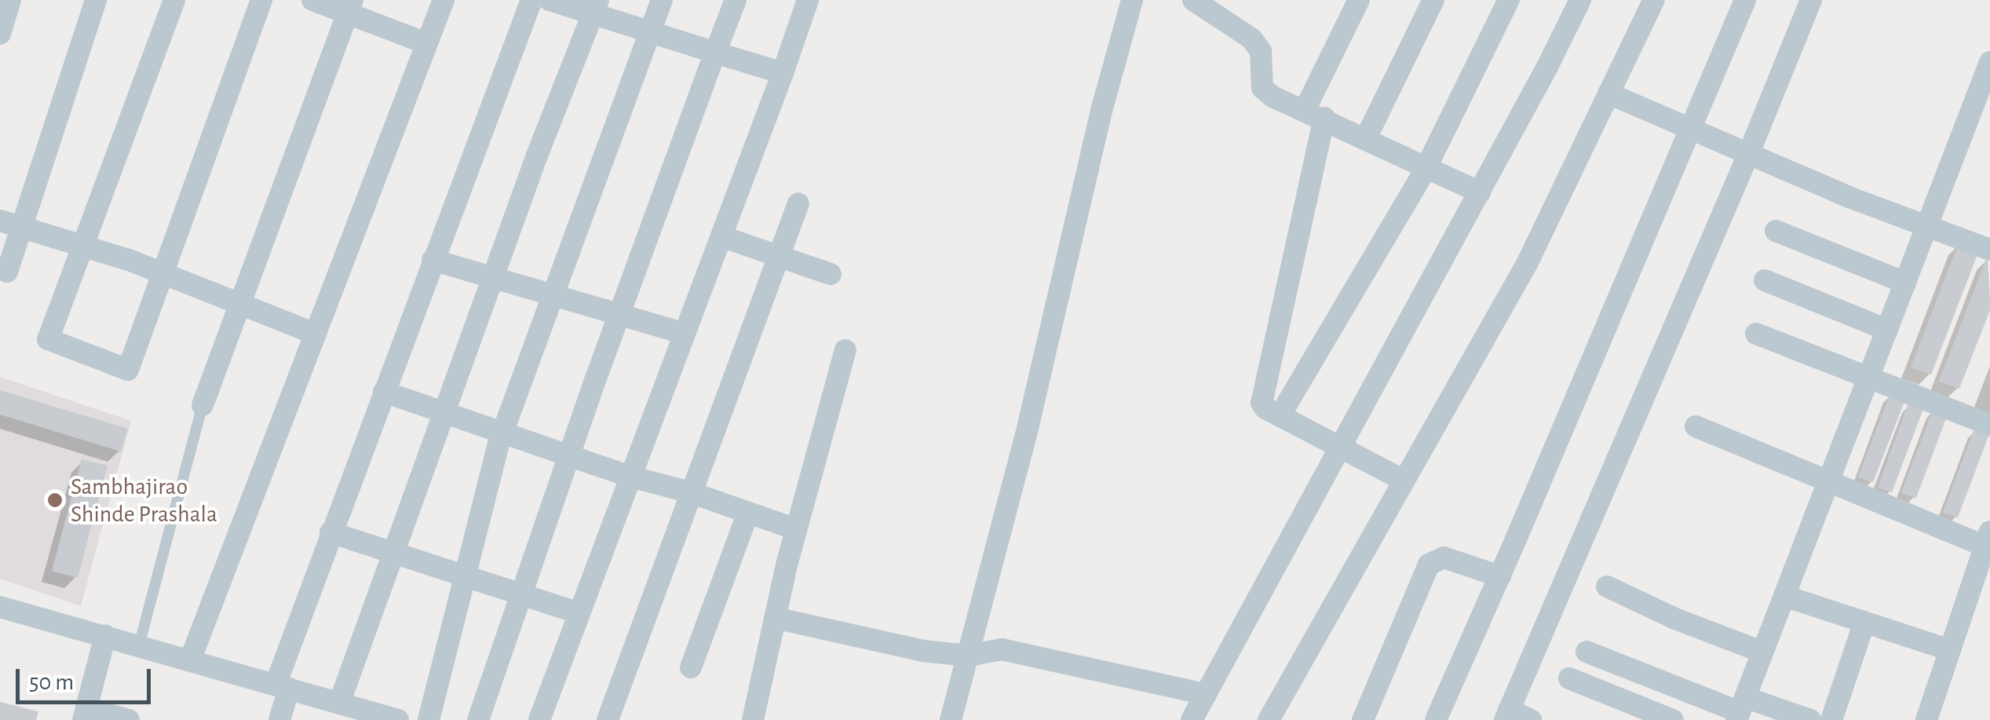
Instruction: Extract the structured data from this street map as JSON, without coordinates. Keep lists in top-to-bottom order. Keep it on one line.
{"places":["Sambhajirao Shinde Prashala"],"scale_bar":"50 m"}
